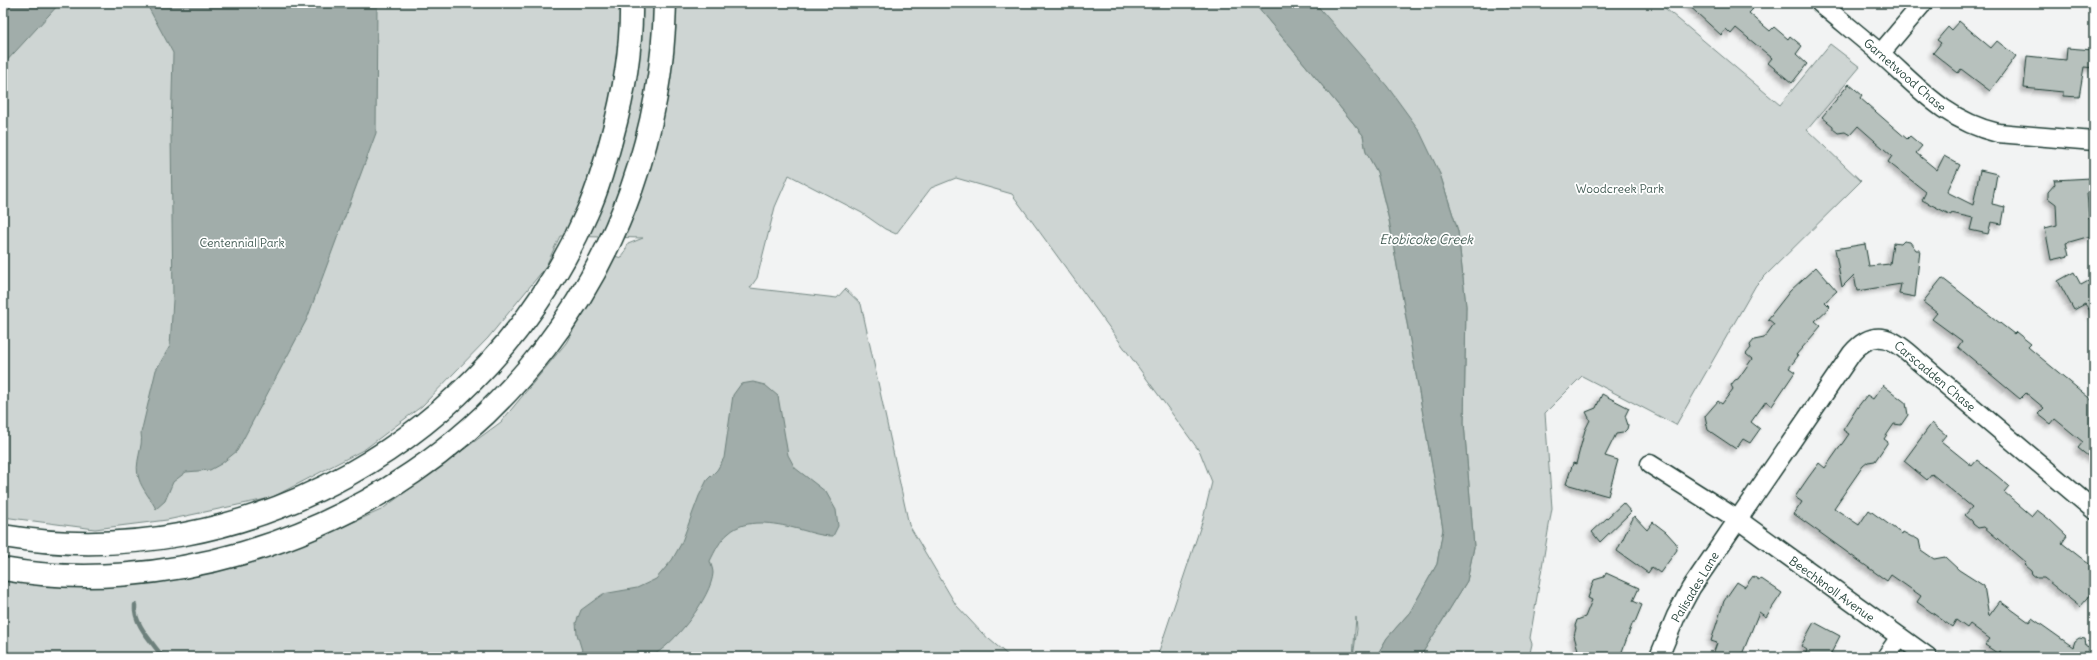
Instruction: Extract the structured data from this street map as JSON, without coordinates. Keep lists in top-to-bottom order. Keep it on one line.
{"streets":{"street":["Garnetwood Chase","Carscadden Chase","Palisades Lane","Beechknoll Avenue"]},"crossings":[["Carscadden Chase","Palisades Lane"],["Carscadden Chase","Beechknoll Avenue"],["Palisades Lane","Beechknoll Avenue"]],"water":["Etobicoke Creek"],"parks":["Woodcreek Park","Centennial Park"]}
